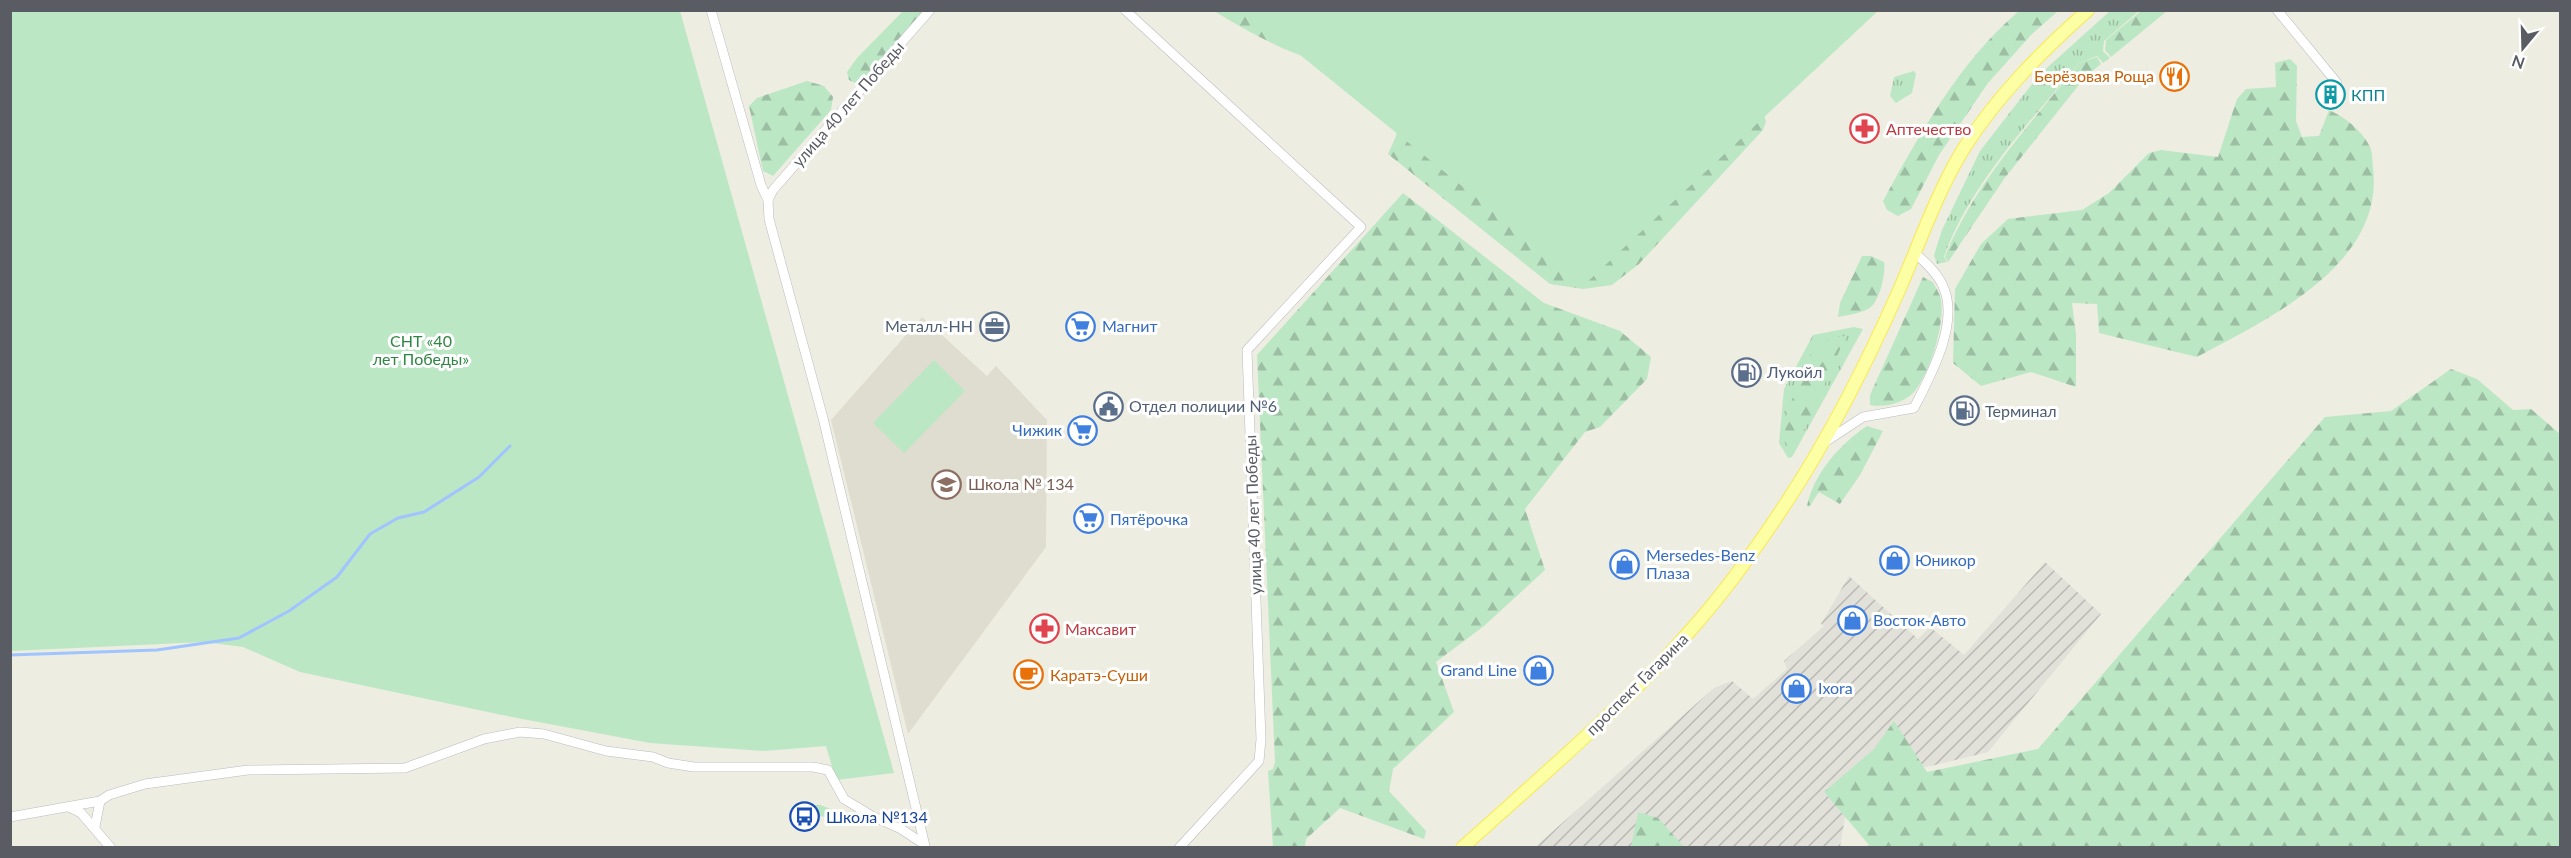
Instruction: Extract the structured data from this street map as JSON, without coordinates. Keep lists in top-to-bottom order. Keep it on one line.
{"streets":{"main road":["проспект Гагарина"],"street":["улица 40 лет Победы"]},"parks":["СНТ «40 лет Победы»"],"places":{"restaurant":["Берёзовая Роща"],"building":["КПП"],"pharmacy":["Аптечество","Максавит"],"office":["Металл-НН"],"supermarket":["Магнит","Чижик","Пятёрочка"],"fuel station":["Лукойл","Терминал"],"public building":["Отдел полиции №6"],"school or university":["Школа № 134"],"shop":["Юникор","Mersedes-Benz Плаза","Восток-Авто","Grand Line","Ixora"],"cafe":["Каратэ-Суши"],"bus stop":["Школа №134"]},"north":"bottom"}
